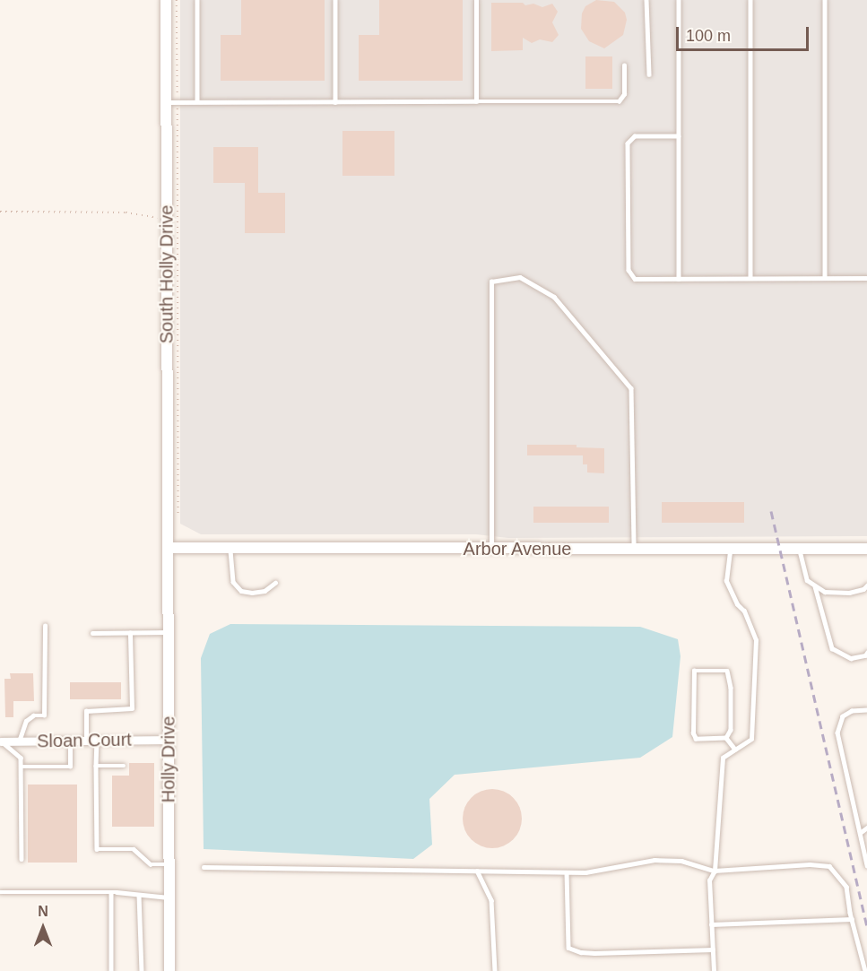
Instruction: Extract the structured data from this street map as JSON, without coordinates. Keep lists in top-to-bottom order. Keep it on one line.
{"streets":{"street":["South Holly Drive","Arbor Avenue","Sloan Court","Holly Drive"]},"crossings":[["South Holly Drive","Arbor Avenue"],["South Holly Drive","Holly Drive"],["Arbor Avenue","Holly Drive"],["Sloan Court","Holly Drive"]],"scale_bar":"100 m","north":"top"}
